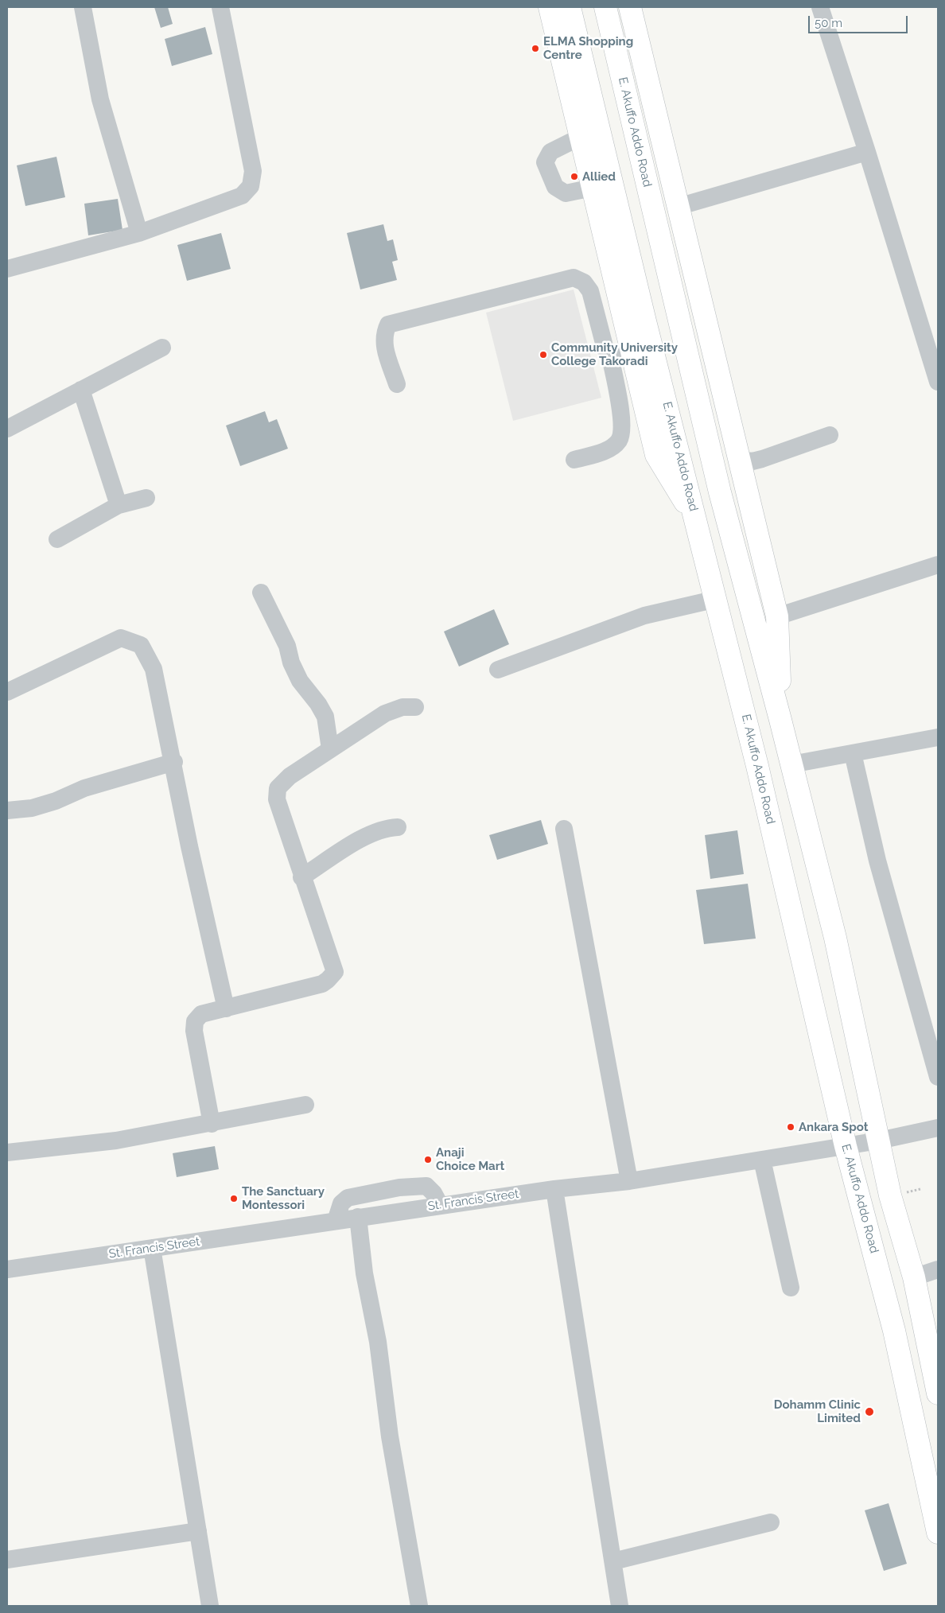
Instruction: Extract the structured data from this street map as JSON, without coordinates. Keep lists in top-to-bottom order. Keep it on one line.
{"streets":{"main road":["E. Akuffo Addo Road"],"street":["St. Francis Street"]},"crossings":[["E. Akuffo Addo Road","St. Francis Street"]],"places":["ELMA Shopping Centre","Allied","Community University College Takoradi","Ankara Spot","Anaji Choice Mart","The Sanctuary Montessori","Dohamm Clinic Limited"],"scale_bar":"50 m"}
